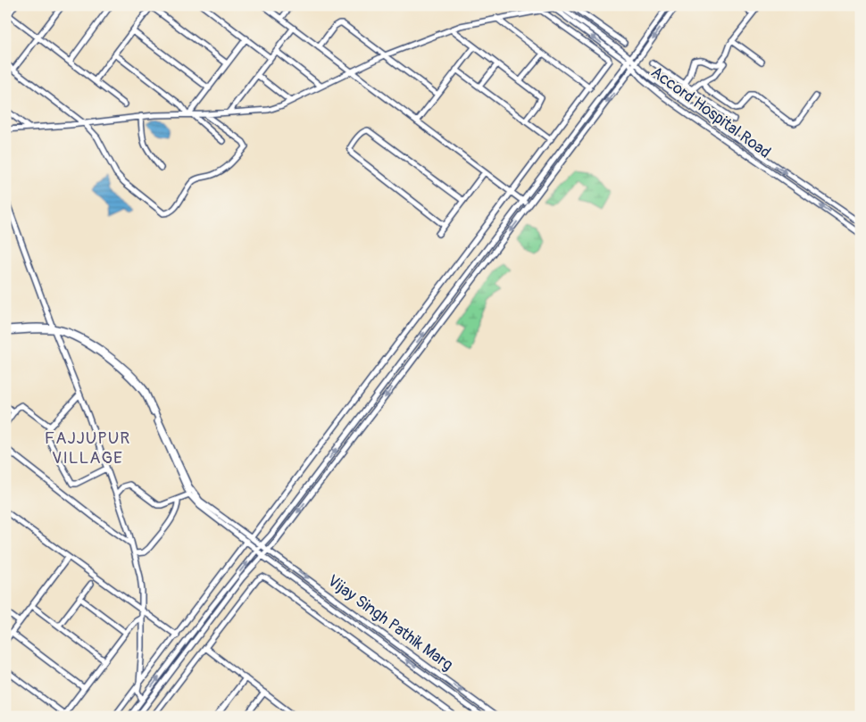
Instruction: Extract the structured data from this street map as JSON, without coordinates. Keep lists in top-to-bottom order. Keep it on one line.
{"streets":{"street":["Accord Hospital Road","Vijay Singh Pathik Marg"]},"districts":["FAJJUPUR VILLAGE"]}
